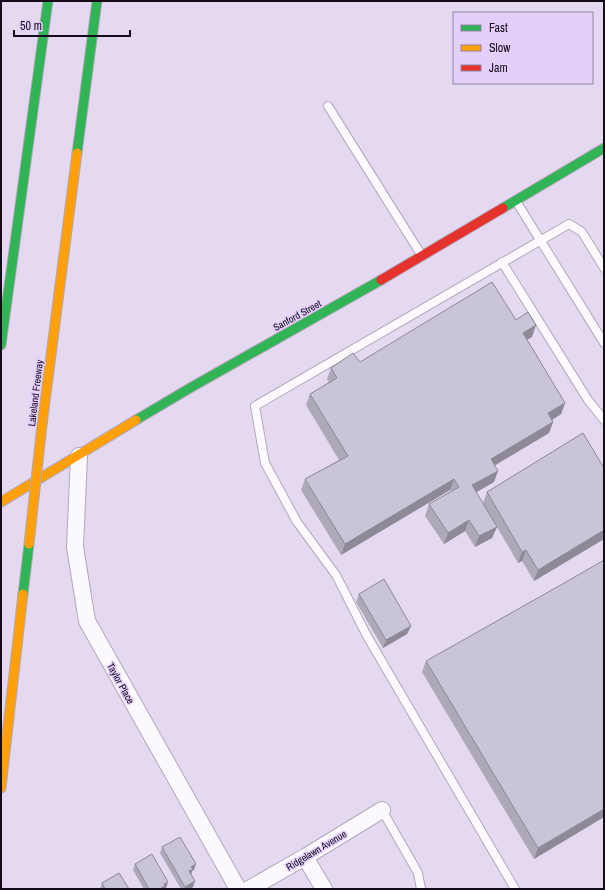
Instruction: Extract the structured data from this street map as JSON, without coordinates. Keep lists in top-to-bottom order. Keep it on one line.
{"streets":{"main road":["Sanford Street","Lakeland Freeway"],"street":["Taylor Place","Ridgelawn Avenue"]},"crossings":[["Sanford Street","Taylor Place"]],"legend":["Fast","Slow","Jam"],"scale_bar":"50 m"}
